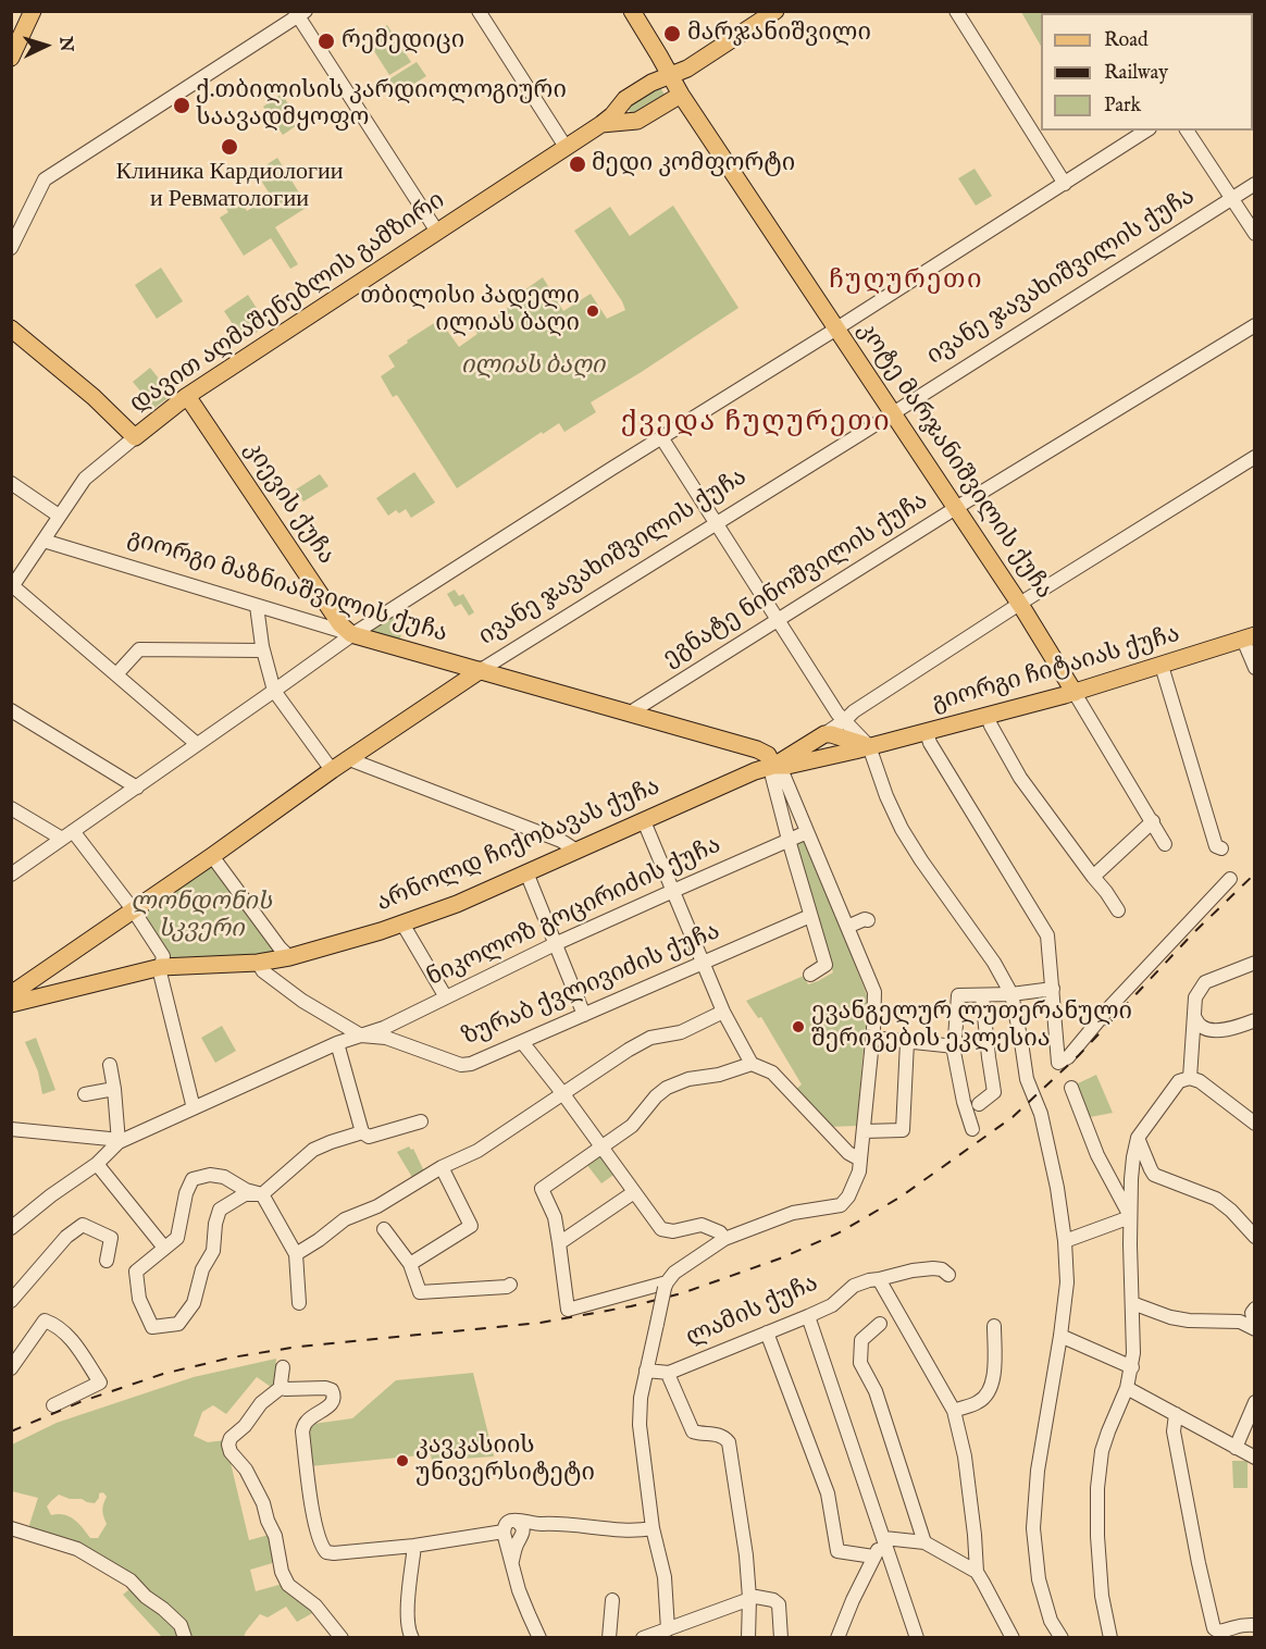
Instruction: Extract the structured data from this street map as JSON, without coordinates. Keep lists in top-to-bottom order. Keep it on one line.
{"streets":{"main road":["ივანე ჯავახიშვილის ქუჩა","დავით აღმაშენებლის გამზირი","კოტე მარჯანიშვილის ქუჩა","კიევის ქუჩა","გიორგი მაზნიაშვილის ქუჩა","გიორგი ჩიტაიას ქუჩა","არნოლდ ჩიქობავას ქუჩა"],"street":["ეგნატე ნინოშვილის ქუჩა","ნიკოლოზ გოცირიძის ქუჩა","ზურაბ ქვლივიძის ქუჩა","ლამის ქუჩა"]},"crossings":[["ივანე ჯავახიშვილის ქუჩა","კოტე მარჯანიშვილის ქუჩა"],["ივანე ჯავახიშვილის ქუჩა","გიორგი მაზნიაშვილის ქუჩა"],["ივანე ჯავახიშვილის ქუჩა","არნოლდ ჩიქობავას ქუჩა"],["დავით აღმაშენებლის გამზირი","კოტე მარჯანიშვილის ქუჩა"],["დავით აღმაშენებლის გამზირი","კიევის ქუჩა"],["დავით აღმაშენებლის გამზირი","გიორგი მაზნიაშვილის ქუჩა"],["კოტე მარჯანიშვილის ქუჩა","ეგნატე ნინოშვილის ქუჩა"],["კოტე მარჯანიშვილის ქუჩა","გიორგი ჩიტაიას ქუჩა"],["კიევის ქუჩა","გიორგი მაზნიაშვილის ქუჩა"],["ეგნატე ნინოშვილის ქუჩა","გიორგი მაზნიაშვილის ქუჩა"],["გიორგი მაზნიაშვილის ქუჩა","გიორგი ჩიტაიას ქუჩა"],["გიორგი მაზნიაშვილის ქუჩა","არნოლდ ჩიქობავას ქუჩა"],["გიორგი ჩიტაიას ქუჩა","არნოლდ ჩიქობავას ქუჩა"],["არნოლდ ჩიქობავას ქუჩა","ზურაბ ქვლივიძის ქუჩა"],["ნიკოლოზ გოცირიძის ქუჩა","ზურაბ ქვლივიძის ქუჩა"]],"districts":["ჩუღურეთი","ქვედა ჩუღურეთი"],"parks":["ილიას ბაღი","ლონდონის სკვერი"],"places":["მარჯანიშვილი","რემედიცი","ქ.თბილისის კარდიოლოგიური საავადმყოფო","Клиника Кардиологии и Ревматологии","მედი კომფორტი","თბილისი პადელი ილიას ბაღი","ევანგელურ ლუთერანული შერიგების ეკლესია","კავკასიის უნივერსიტეტი"],"legend":["Road","Railway","Park"],"north":"right"}
